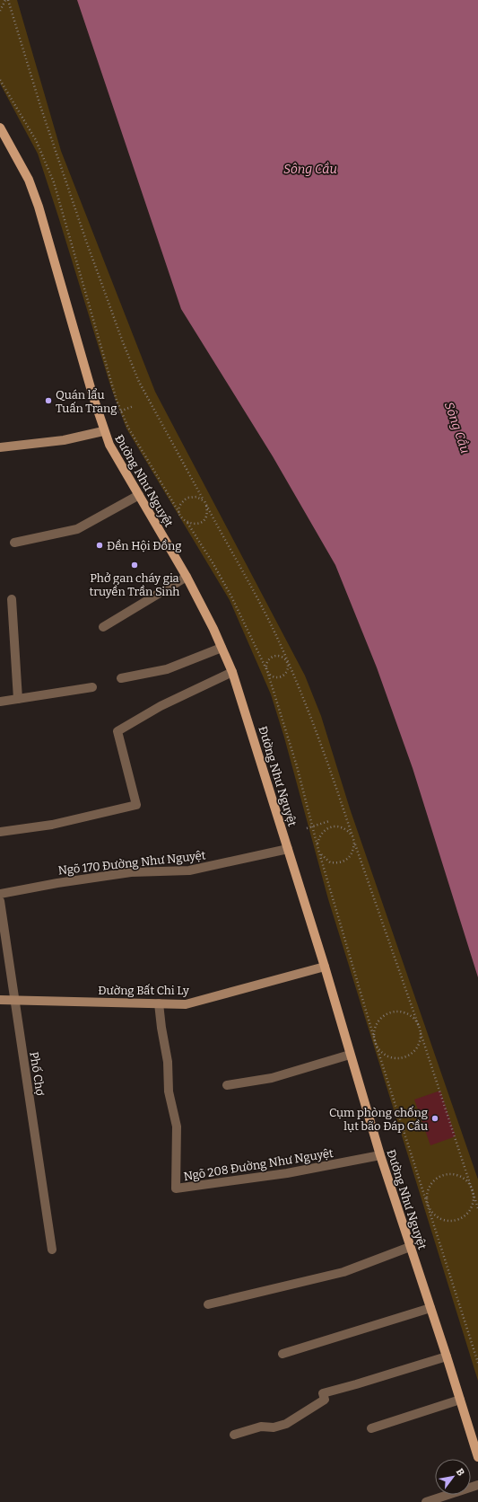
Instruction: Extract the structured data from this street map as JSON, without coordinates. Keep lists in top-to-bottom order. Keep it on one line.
{"streets":{"main road":["Đường Như Nguyệt"],"street":["Ngõ 170 Đường Như Nguyệt","Đường Bất Chi Ly","Phố Chợ","Ngõ 208 Đường Như Nguyệt"]},"crossings":[["Đường Như Nguyệt","Ngõ 170 Đường Như Nguyệt"],["Đường Như Nguyệt","Đường Bất Chi Ly"],["Đường Như Nguyệt","Ngõ 208 Đường Như Nguyệt"],["Đường Bất Chi Ly","Phố Chợ"],["Đường Bất Chi Ly","Ngõ 208 Đường Như Nguyệt"]],"water":["Sông Cầu"],"places":["Quán lẩu Tuấn Trang","Đền Hội Đồng","Phở gan cháy gia truyền Trần Sinh","Cụm phòng chống lụt bão Đáp Cầu"],"north":"top right"}
